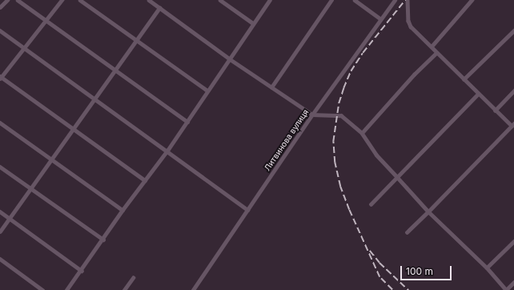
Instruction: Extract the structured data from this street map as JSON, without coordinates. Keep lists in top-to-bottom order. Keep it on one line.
{"streets":{"street":["Литвинова вулиця"]},"scale_bar":"100 m"}
